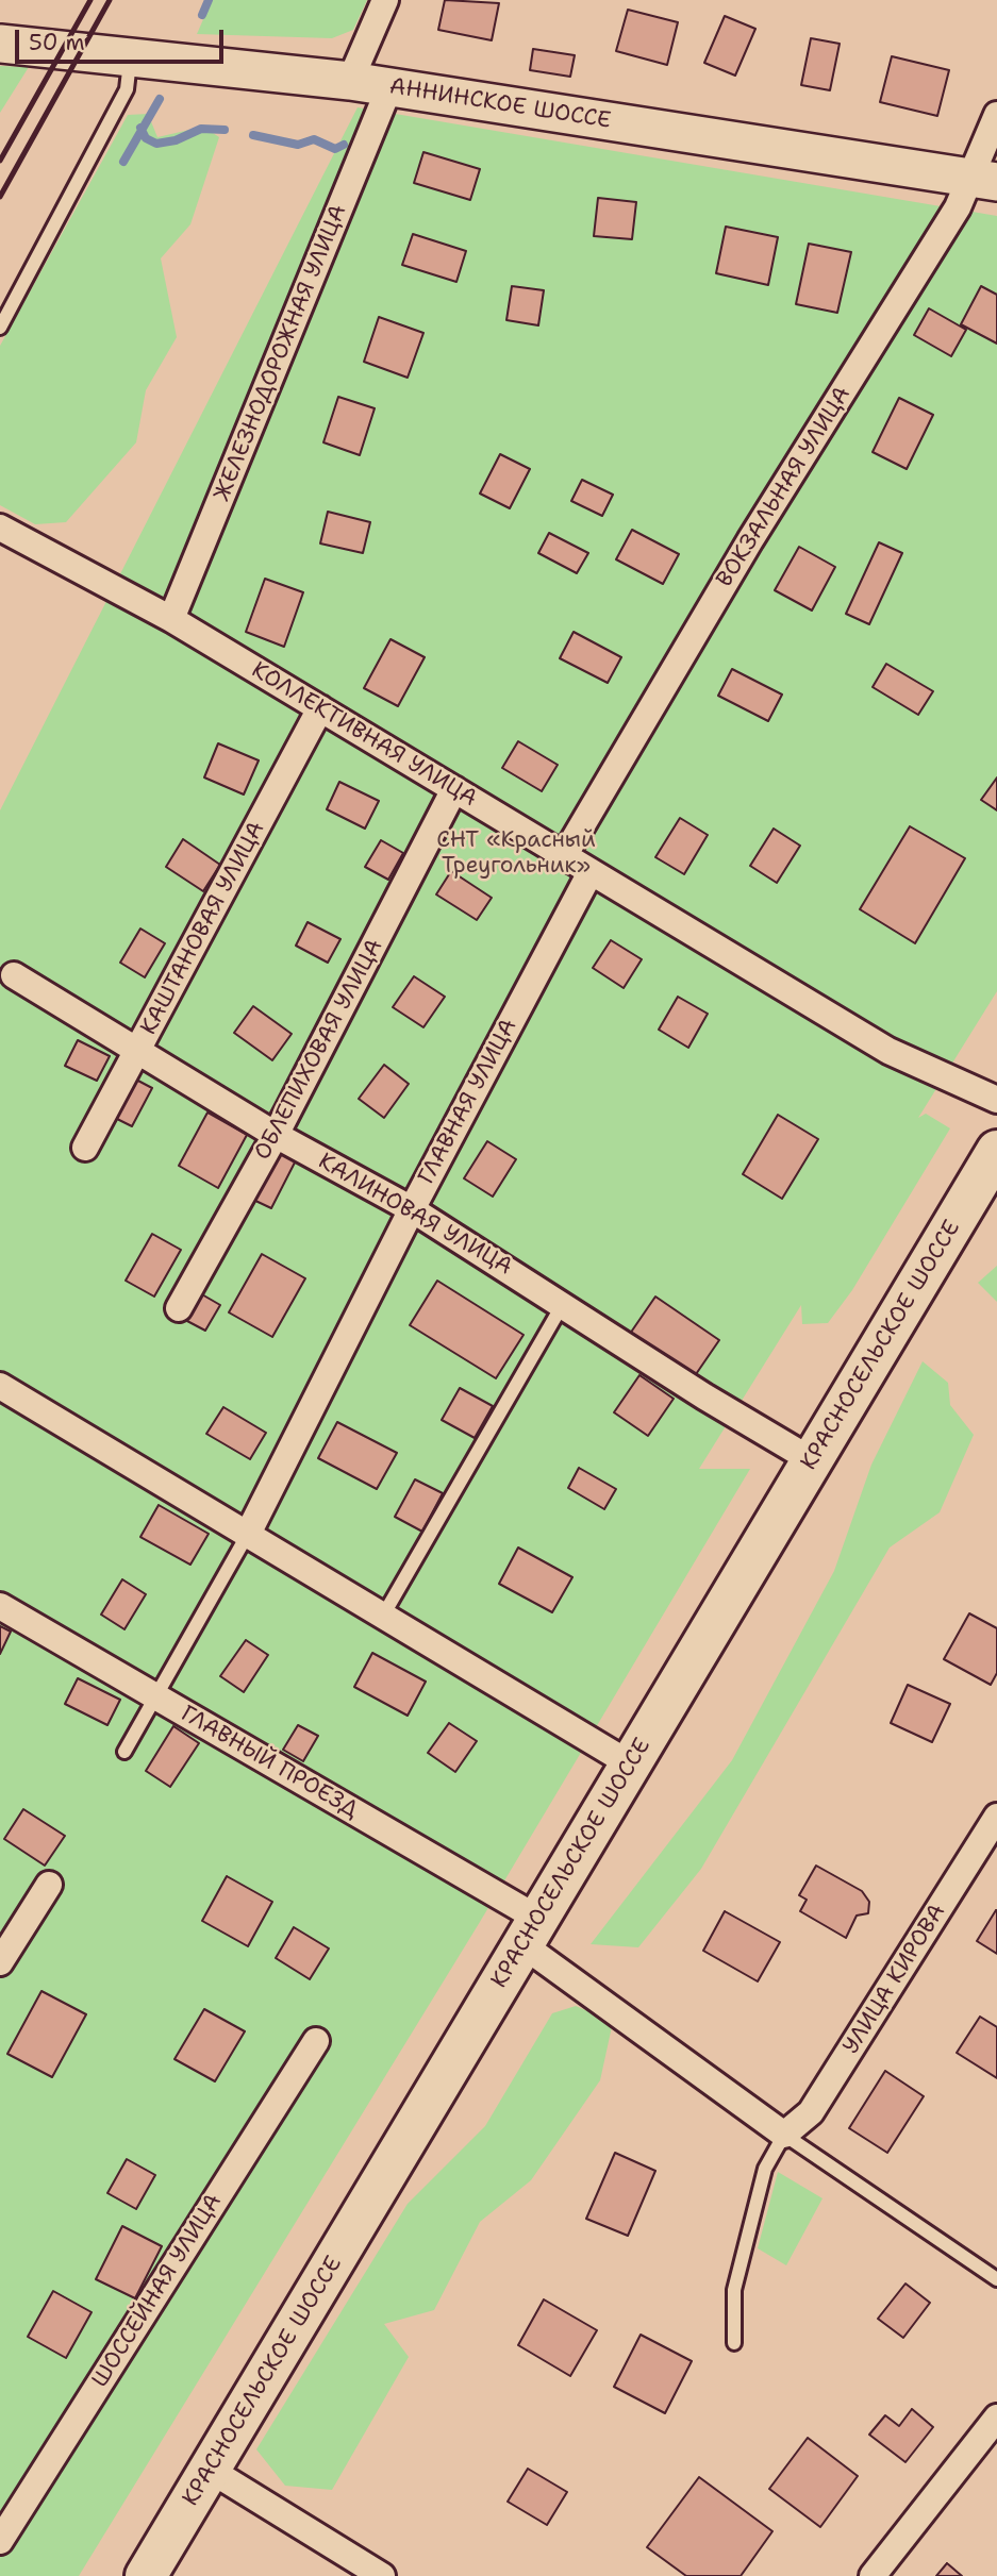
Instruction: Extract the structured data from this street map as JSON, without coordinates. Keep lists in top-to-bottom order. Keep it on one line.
{"streets":{"highway":["КРАСНОСЕЛЬСКОЕ ШОССЕ"],"main road":["АННИНСКОЕ ШОССЕ"],"street":["ЖЕЛЕЗНОДОРОЖНАЯ УЛИЦА","ВОКЗАЛЬНАЯ УЛИЦА","КОЛЛЕКТИВНАЯ УЛИЦА","КАШТАНОВАЯ УЛИЦА","ОБЛЕПИХОВАЯ УЛИЦА","ГЛАВНАЯ УЛИЦА","КАЛИНОВАЯ УЛИЦА","ГЛАВНЫЙ ПРОЕЗД","УЛИЦА КИРОВА","ШОССЕЙНАЯ УЛИЦА"]},"crossings":[["АННИНСКОЕ ШОССЕ","ЖЕЛЕЗНОДОРОЖНАЯ УЛИЦА"],["АННИНСКОЕ ШОССЕ","ВОКЗАЛЬНАЯ УЛИЦА"],["ЖЕЛЕЗНОДОРОЖНАЯ УЛИЦА","КОЛЛЕКТИВНАЯ УЛИЦА"],["ВОКЗАЛЬНАЯ УЛИЦА","КОЛЛЕКТИВНАЯ УЛИЦА"],["КОЛЛЕКТИВНАЯ УЛИЦА","КАШТАНОВАЯ УЛИЦА"],["КОЛЛЕКТИВНАЯ УЛИЦА","ОБЛЕПИХОВАЯ УЛИЦА"],["КОЛЛЕКТИВНАЯ УЛИЦА","ГЛАВНАЯ УЛИЦА"],["КАШТАНОВАЯ УЛИЦА","КАЛИНОВАЯ УЛИЦА"],["ОБЛЕПИХОВАЯ УЛИЦА","КАЛИНОВАЯ УЛИЦА"],["ГЛАВНАЯ УЛИЦА","КАЛИНОВАЯ УЛИЦА"],["КАЛИНОВАЯ УЛИЦА","КРАСНОСЕЛЬСКОЕ ШОССЕ"],["КРАСНОСЕЛЬСКОЕ ШОССЕ","ГЛАВНЫЙ ПРОЕЗД"],["ГЛАВНЫЙ ПРОЕЗД","УЛИЦА КИРОВА"]],"parks":["СНТ «Красный Треугольник»"],"scale_bar":"50 m"}
